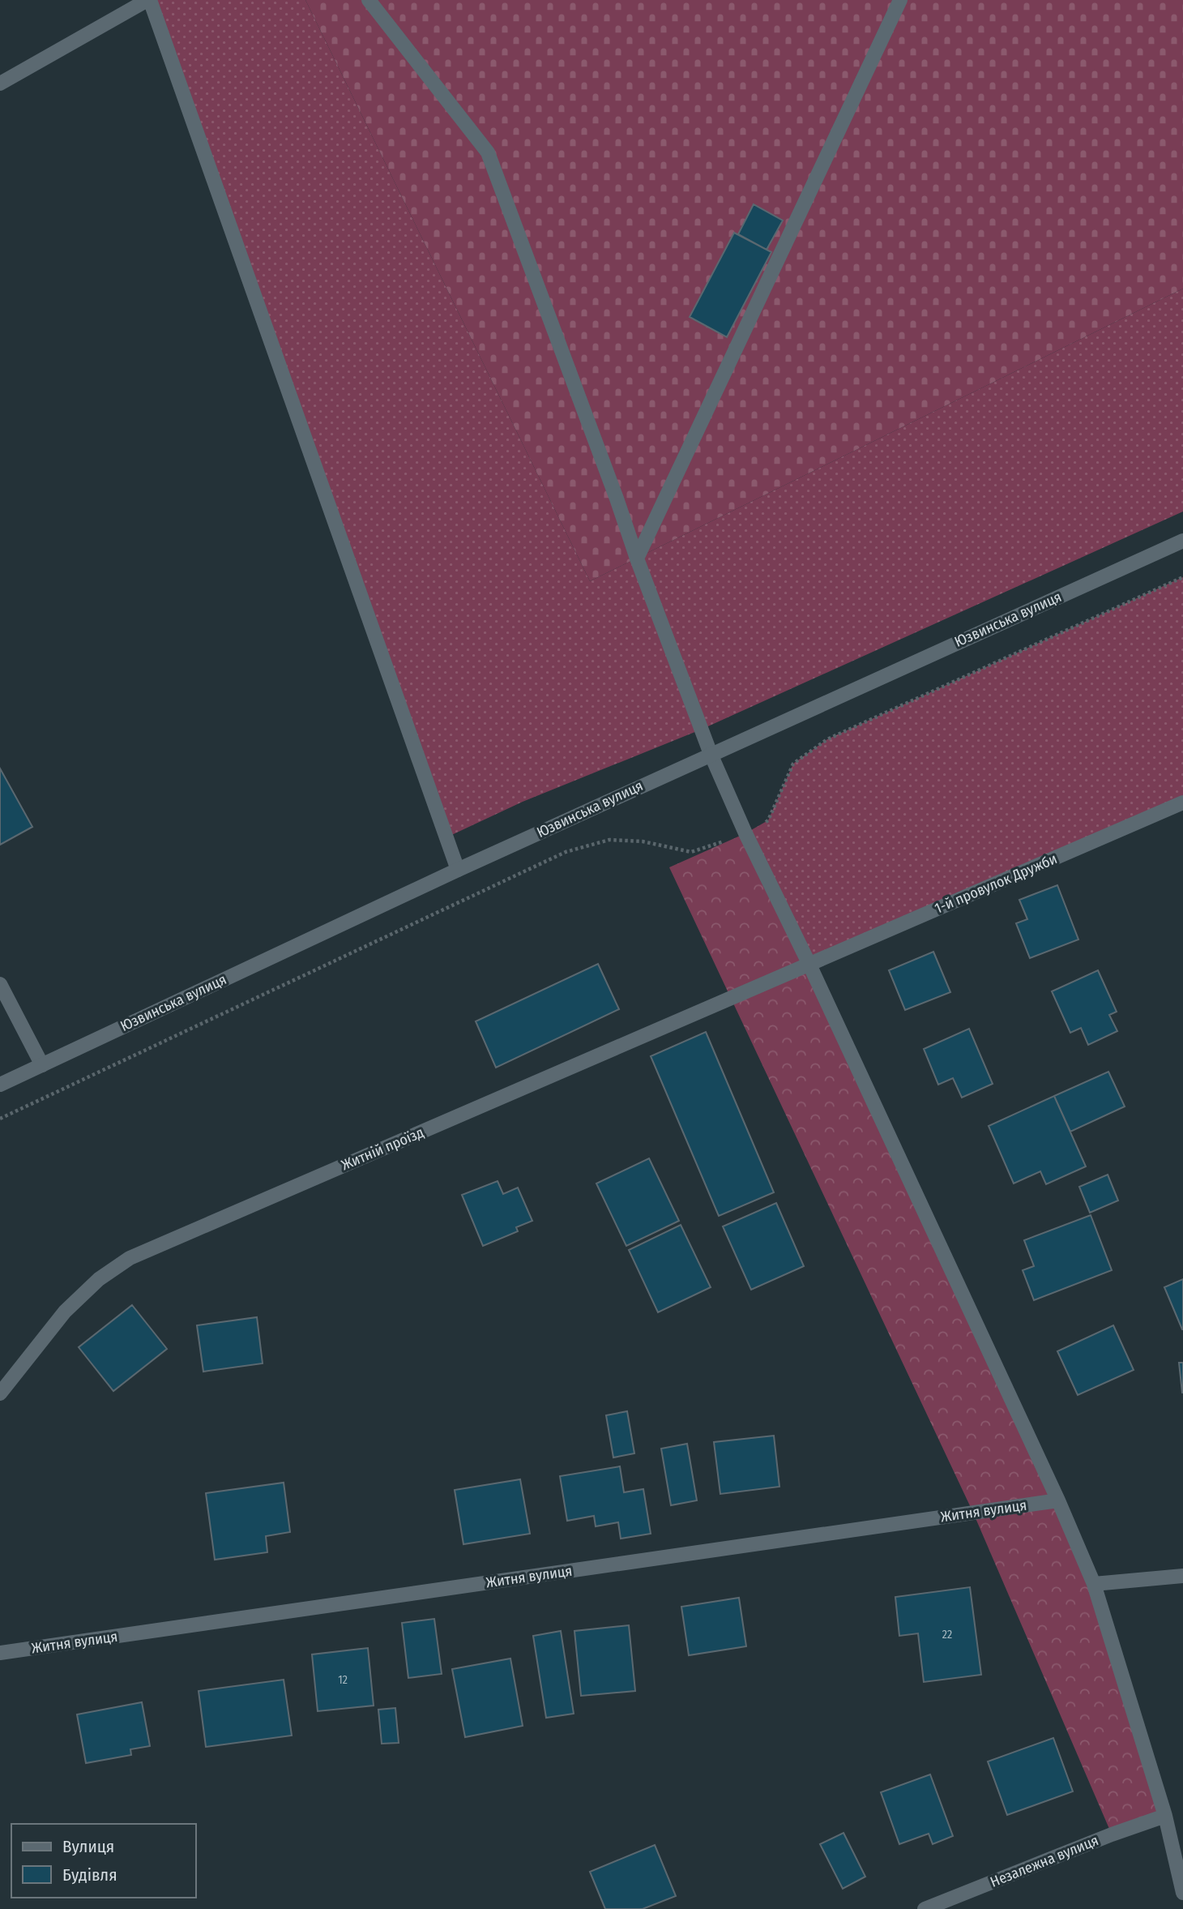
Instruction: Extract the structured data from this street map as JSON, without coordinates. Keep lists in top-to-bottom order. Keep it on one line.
{"streets":{"street":["Юзвинська вулиця","1-й провулок Дружби","Житній проїзд","Житня вулиця","Незалежна вулиця"]},"crossings":[["1-й провулок Дружби","Житній проїзд"]],"house_numbers":["22","12"],"legend":["Вулиця","Будівля"]}
